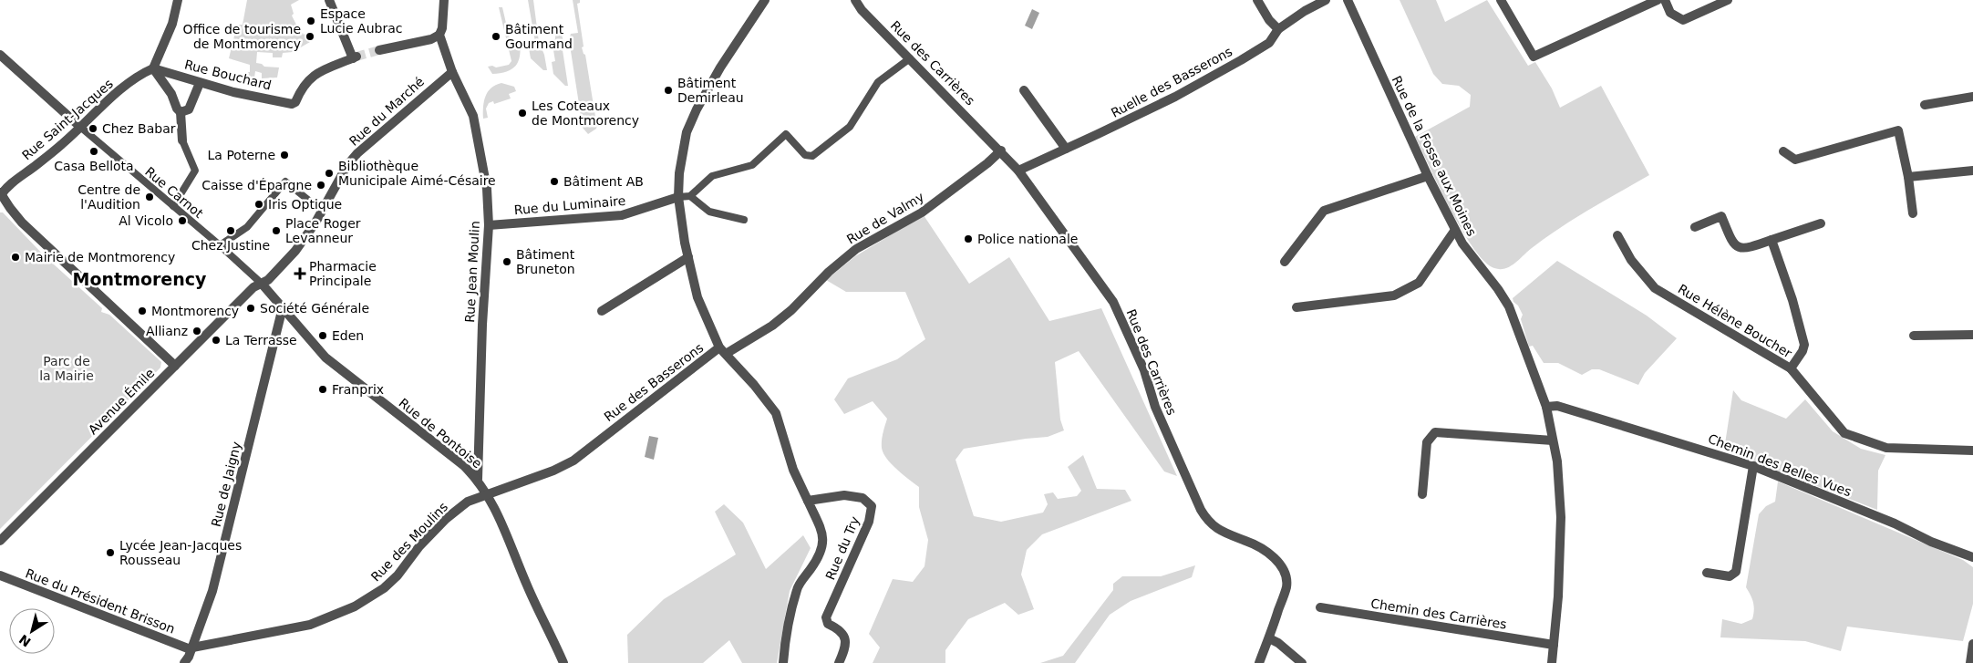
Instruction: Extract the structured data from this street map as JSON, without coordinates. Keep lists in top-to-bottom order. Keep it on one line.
{"streets":{"street":["Rue des Carrières","Rue Bouchard","Ruelle des Basserons","Rue du Marché","Rue Saint-Jacques","Rue de la Fosse aux Moines","Rue Carnot","Rue du Luminaire","Rue de Valmy","Rue Jean Moulin","Rue Hélène Boucher","Rue des Basserons","Avenue Émile","Rue de Pontoise","Chemin des Belles Vues","Rue de Jaigny","Rue des Moulins","Rue du Try","Rue du Président Brisson","Chemin des Carrières"]},"crossings":[["Rue des Carrières","Ruelle des Basserons"],["Rue des Carrières","Rue de Valmy"],["Rue Bouchard","Rue Saint-Jacques"],["Rue du Marché","Rue Carnot"],["Rue du Marché","Rue Jean Moulin"],["Rue du Marché","Avenue Émile"],["Rue du Marché","Rue de Pontoise"],["Rue Saint-Jacques","Rue Carnot"],["Rue de la Fosse aux Moines","Chemin des Belles Vues"],["Rue de la Fosse aux Moines","Chemin des Carrières"],["Rue Carnot","Avenue Émile"],["Rue Carnot","Rue de Pontoise"],["Rue du Luminaire","Rue Jean Moulin"],["Rue du Luminaire","Rue des Basserons"],["Rue de Valmy","Rue des Basserons"],["Rue Jean Moulin","Rue de Pontoise"],["Rue des Basserons","Rue de Pontoise"],["Rue des Basserons","Rue des Moulins"],["Avenue Émile","Rue de Pontoise"],["Rue de Pontoise","Rue de Jaigny"],["Rue de Pontoise","Rue des Moulins"],["Rue de Jaigny","Rue des Moulins"],["Rue de Jaigny","Rue du Président Brisson"],["Rue des Moulins","Rue du Président Brisson"]],"districts":["Montmorency"],"parks":["Parc de la Mairie"],"places":{"other":["Espace Lucie Aubrac","Office de tourisme de Montmorency","Bâtiment Gourmand","Bâtiment Demirleau","Les Coteaux de Montmorency","Chez Babar","Casa Bellota","La Poterne","Bibliothèque Municipale Aimé-Césaire","Bâtiment AB","Caisse d'Épargne","Centre de l'Audition","Iris Optique","Al Vicolo","Chez Justine","Place Roger Levanneur","Police nationale","Mairie de Montmorency","Bâtiment Bruneton","Société Générale","Montmorency","Allianz","Eden","La Terrasse","Franprix","Lycée Jean-Jacques Rousseau"],"health":["Pharmacie Principale"]},"north":"bottom left"}
